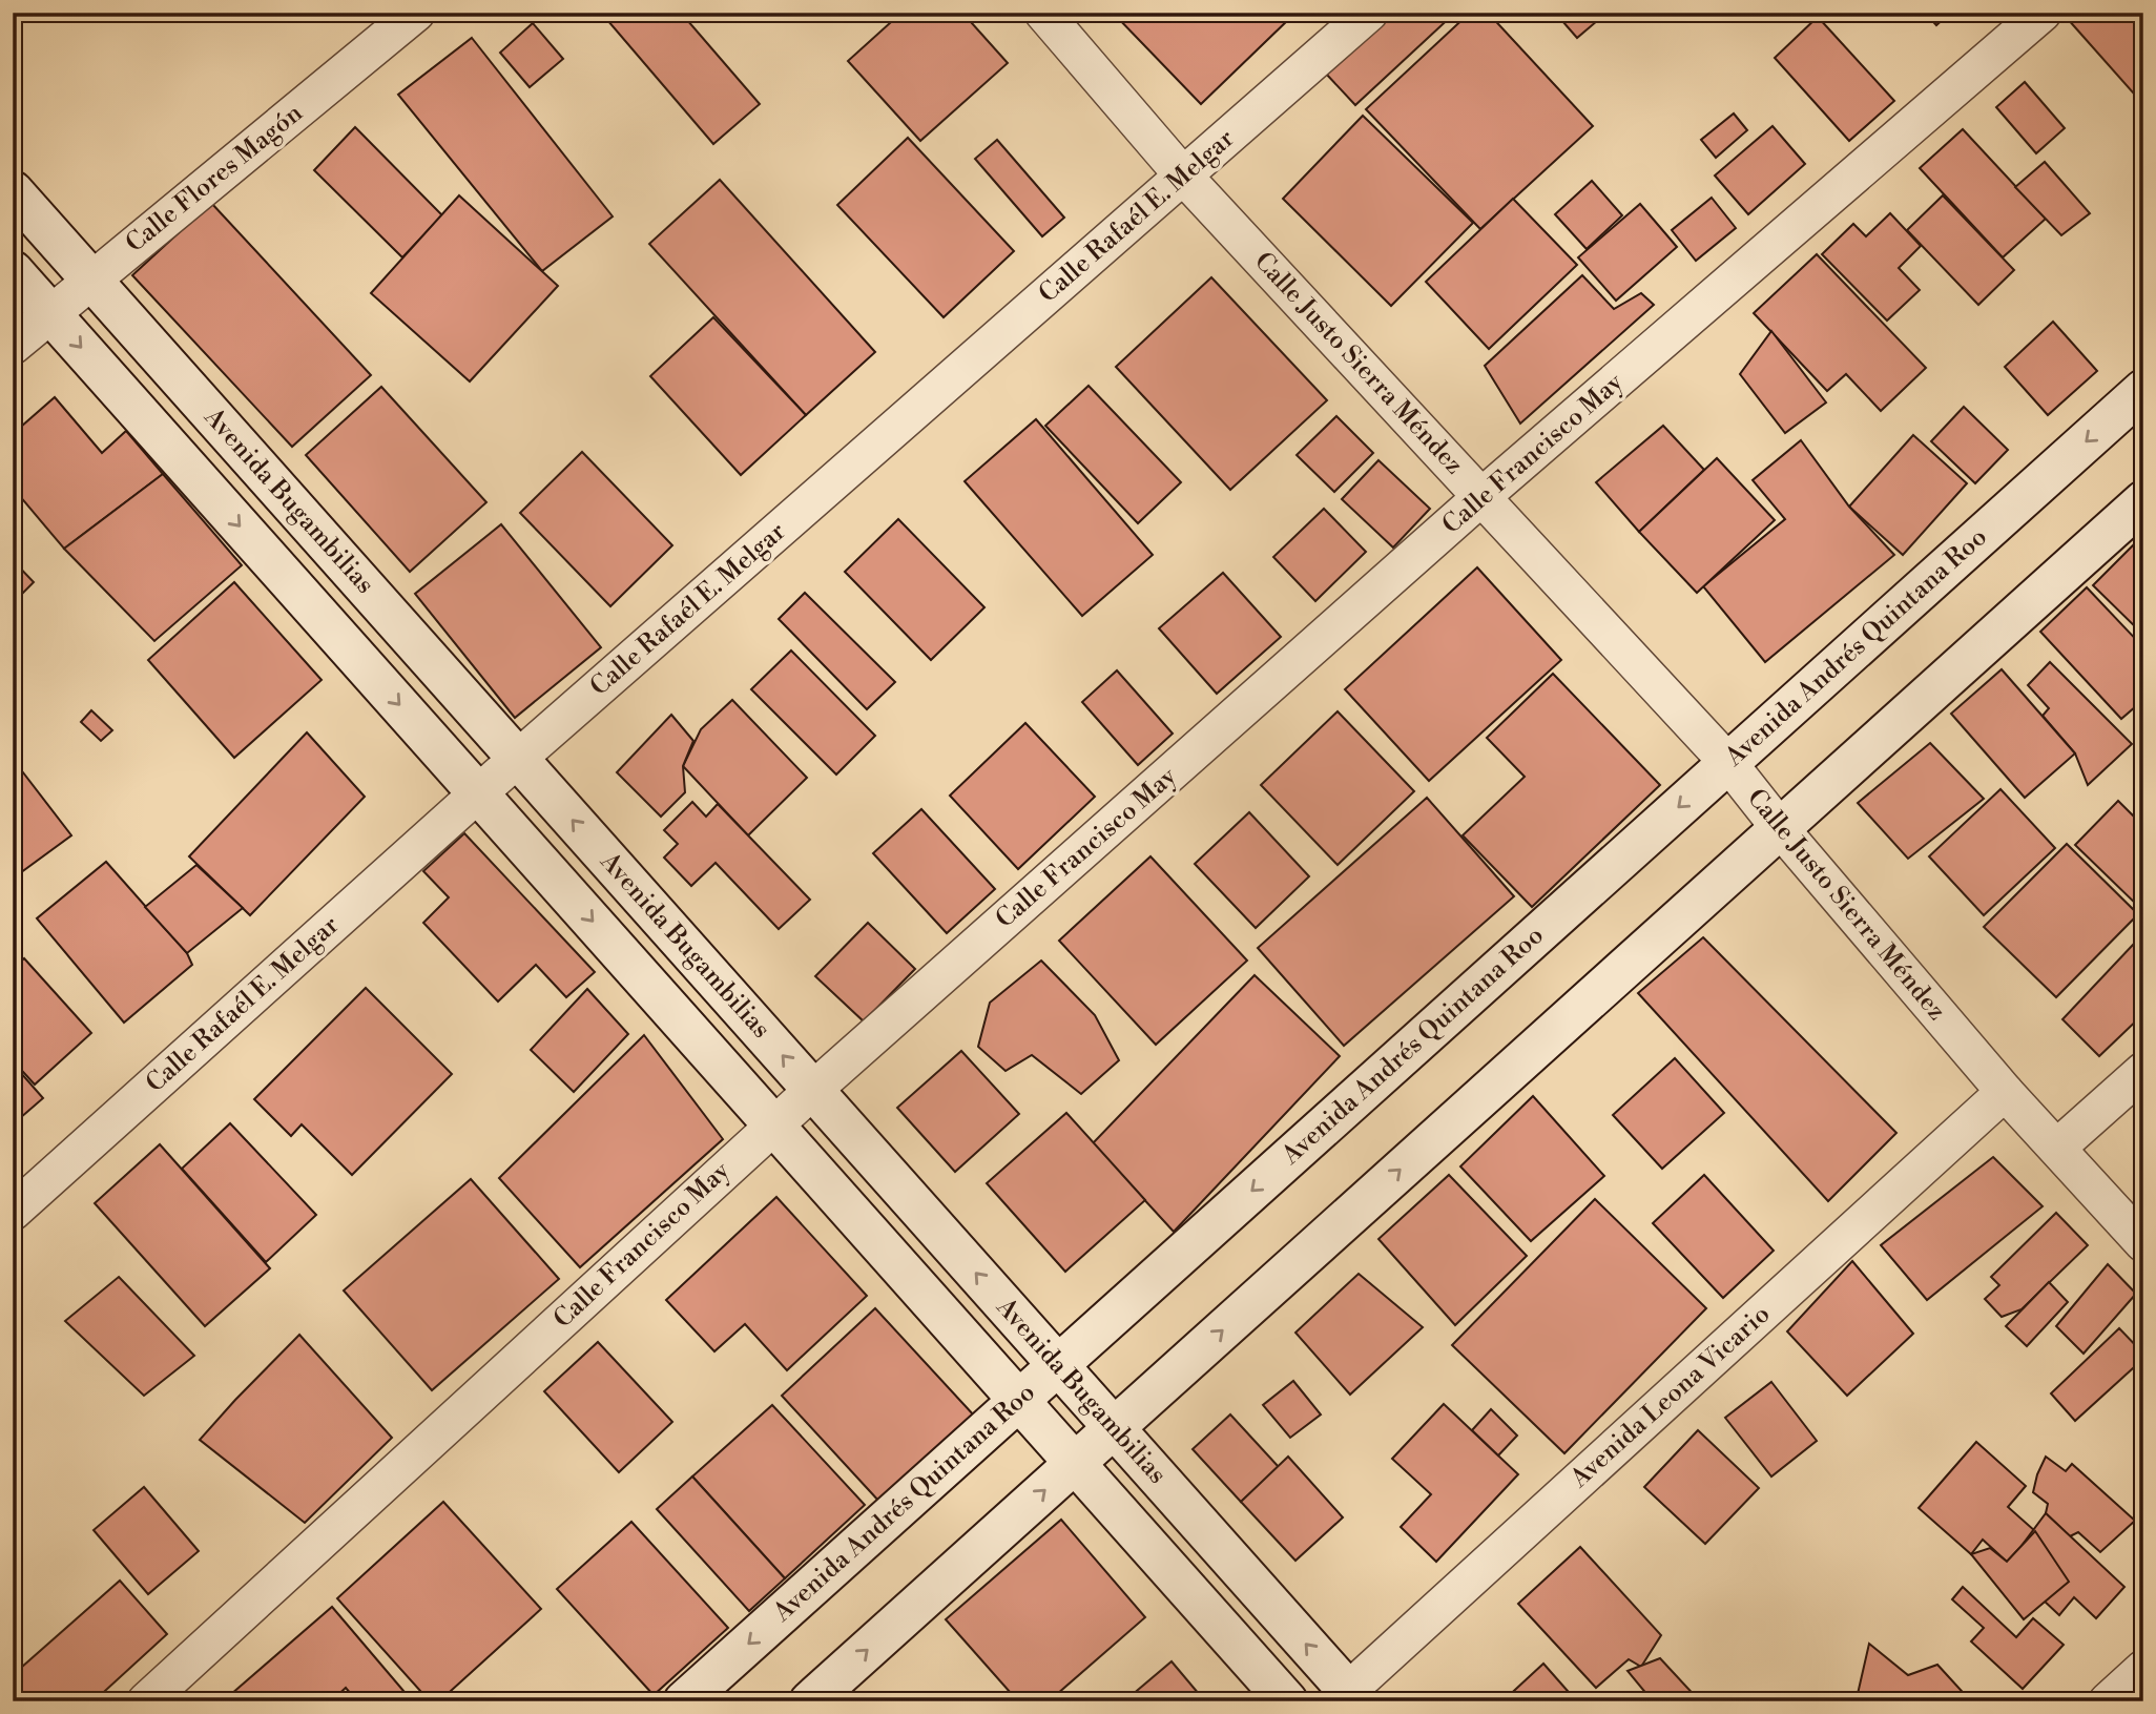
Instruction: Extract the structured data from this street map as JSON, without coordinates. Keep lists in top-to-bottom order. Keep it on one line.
{"streets":{"main road":["Avenida Bugambilias","Avenida Andrés Quintana Roo"],"street":["Calle Flores Magón","Calle Rafaél E. Melgar","Calle Justo Sierra Méndez","Calle Francisco May","Avenida Leona Vicario"]},"crossings":[["Calle Flores Magón","Avenida Bugambilias"],["Calle Rafaél E. Melgar","Calle Justo Sierra Méndez"],["Calle Rafaél E. Melgar","Avenida Bugambilias"],["Calle Justo Sierra Méndez","Calle Francisco May"],["Calle Justo Sierra Méndez","Avenida Andrés Quintana Roo"],["Calle Justo Sierra Méndez","Avenida Leona Vicario"],["Calle Francisco May","Avenida Bugambilias"],["Avenida Bugambilias","Avenida Andrés Quintana Roo"],["Avenida Bugambilias","Avenida Leona Vicario"]]}
